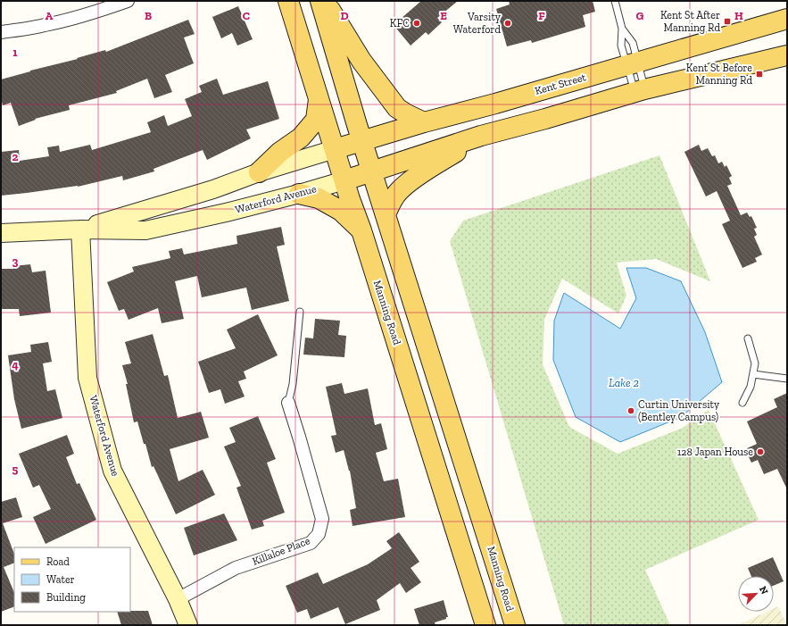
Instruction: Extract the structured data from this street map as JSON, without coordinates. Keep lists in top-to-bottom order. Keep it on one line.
{"streets":{"main road":["Kent Street","Manning Road"],"street":["Waterford Avenue","Killaloe Place"]},"crossings":[["Kent Street","Waterford Avenue"],["Kent Street","Manning Road"],["Waterford Avenue","Manning Road"],["Waterford Avenue","Killaloe Place"]],"water":["Lake 2"],"places":{"transit":["Kent St After Manning Rd","Kent St Before Manning Rd"],"other":["KFC","Varsity Waterford","Curtin University (Bentley Campus)","128 Japan House"]},"legend":["Road","Water","Building"],"north":"top right","grid":{"columns":["A","B","C","D","E","F","G","H"],"rows":["1","2","3","4","5"]}}
